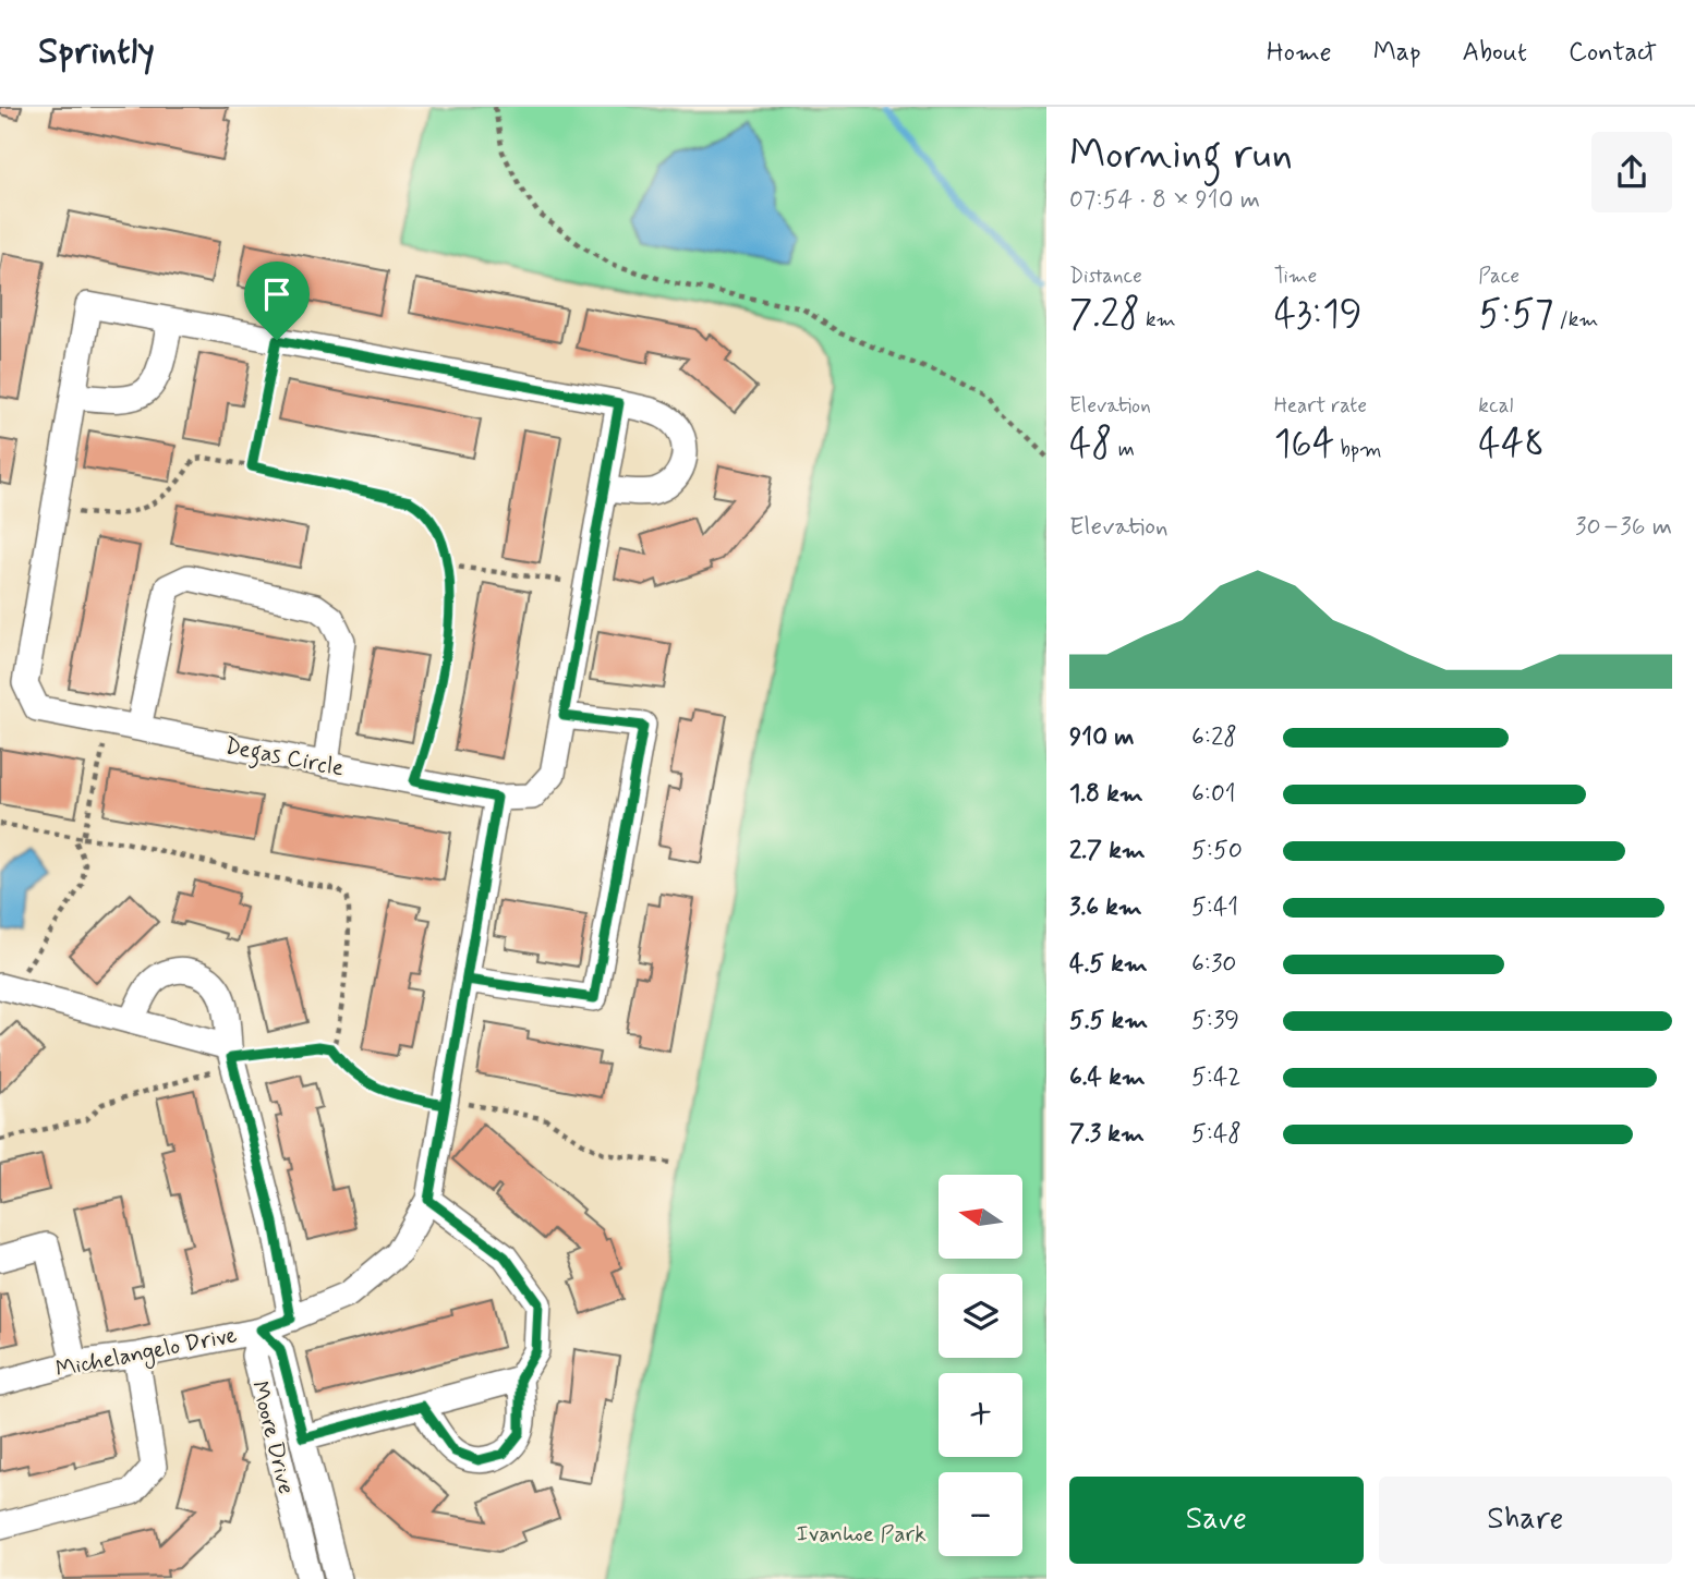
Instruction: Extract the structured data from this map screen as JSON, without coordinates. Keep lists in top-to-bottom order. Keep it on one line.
{"streets":{"street":["Degas Circle","Michelangelo Drive","Moore Drive"]},"crossings":[["Degas Circle","Michelangelo Drive"],["Michelangelo Drive","Moore Drive"]],"parks":["Ivanhoe Park"],"north":"left","page":{"header":"Sprintly","nav":["Home","Map","About","Contact"],"heading":["Morning run","07:54 · 8 × 910 m"],"stats":[["Distance","7.28 km"],["Time","43:19"],["Pace","5:57 /km"],["Elevation","48 m"],["Heart rate","164 bpm"],["kcal","448"]],"chart":["Elevation","30–36 m"],"list":[{"name":"910 m","note":"6:28"},{"name":"1.8 km","note":"6:01"},{"name":"2.7 km","note":"5:50"},{"name":"3.6 km","note":"5:41"},{"name":"4.5 km","note":"6:30"},{"name":"5.5 km","note":"5:39"},{"name":"6.4 km","note":"5:42"},{"name":"7.3 km","note":"5:48"}],"map_buttons":["+","−"],"buttons":["Save","Share"]}}
